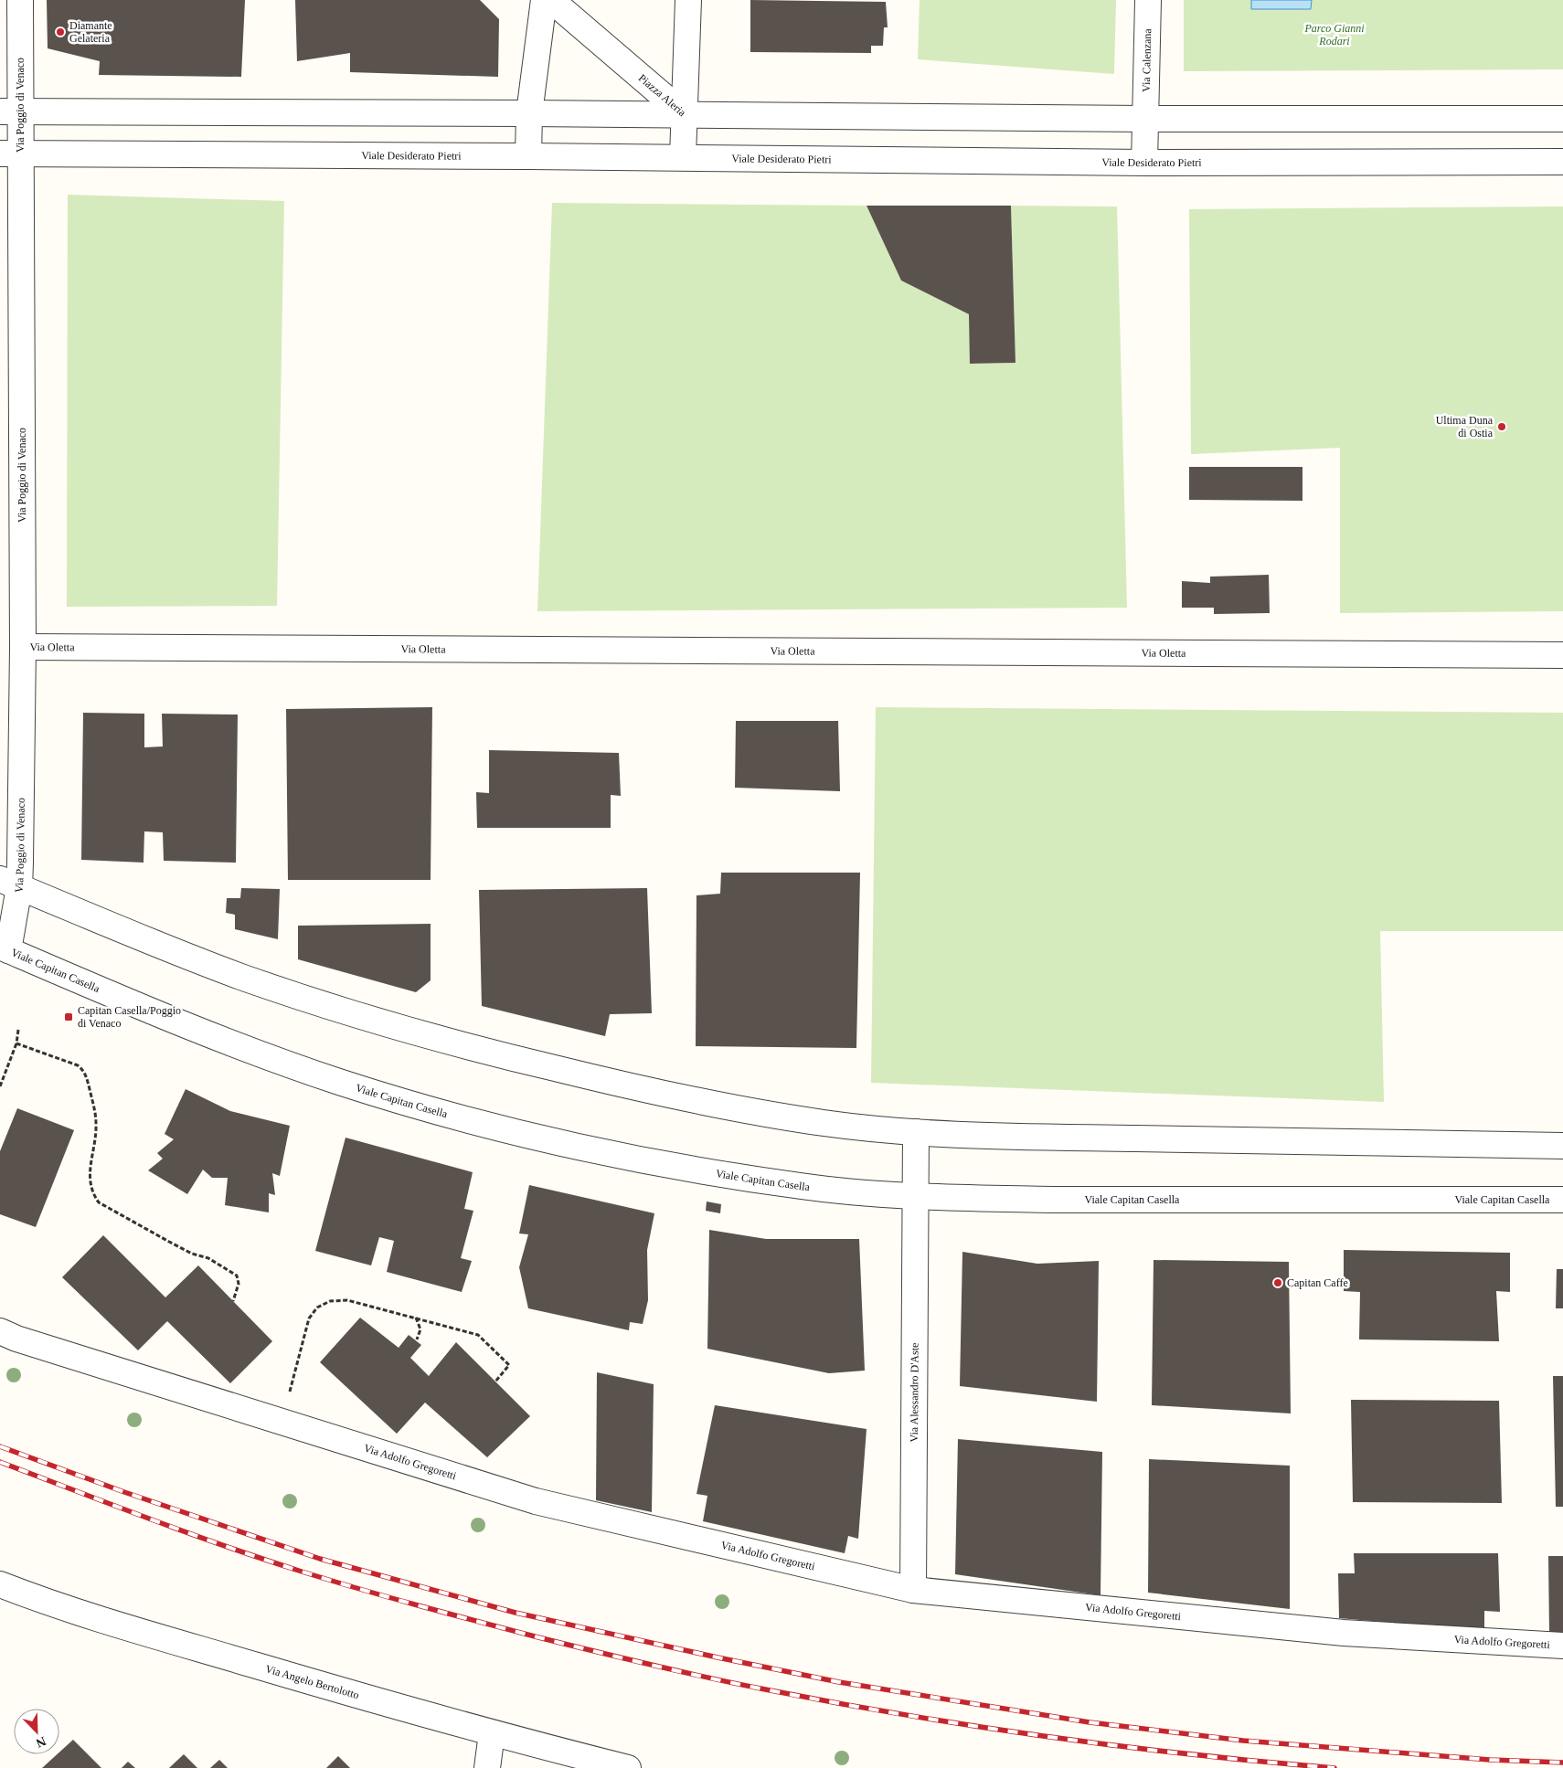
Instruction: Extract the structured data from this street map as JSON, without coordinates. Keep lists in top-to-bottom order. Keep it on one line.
{"streets":{"street":["Via Calenzana","Piazza Aleria","Via Poggio di Venaco","Viale Desiderato Pietri","Via Oletta","Viale Capitan Casella","Via Alessandro D'Aste","Via Adolfo Gregoretti","Via Angelo Bertolotto"]},"crossings":[["Via Calenzana","Viale Desiderato Pietri"],["Via Poggio di Venaco","Viale Desiderato Pietri"],["Via Poggio di Venaco","Via Oletta"],["Via Poggio di Venaco","Viale Capitan Casella"],["Viale Capitan Casella","Via Alessandro D'Aste"],["Via Alessandro D'Aste","Via Adolfo Gregoretti"]],"parks":["Parco Gianni Rodari"],"places":{"other":["Diamante Gelateria","Ultima Duna di Ostia","Capitan Caffe"],"transit":["Capitan Casella/Poggio di Venaco"]},"north":"bottom right"}
